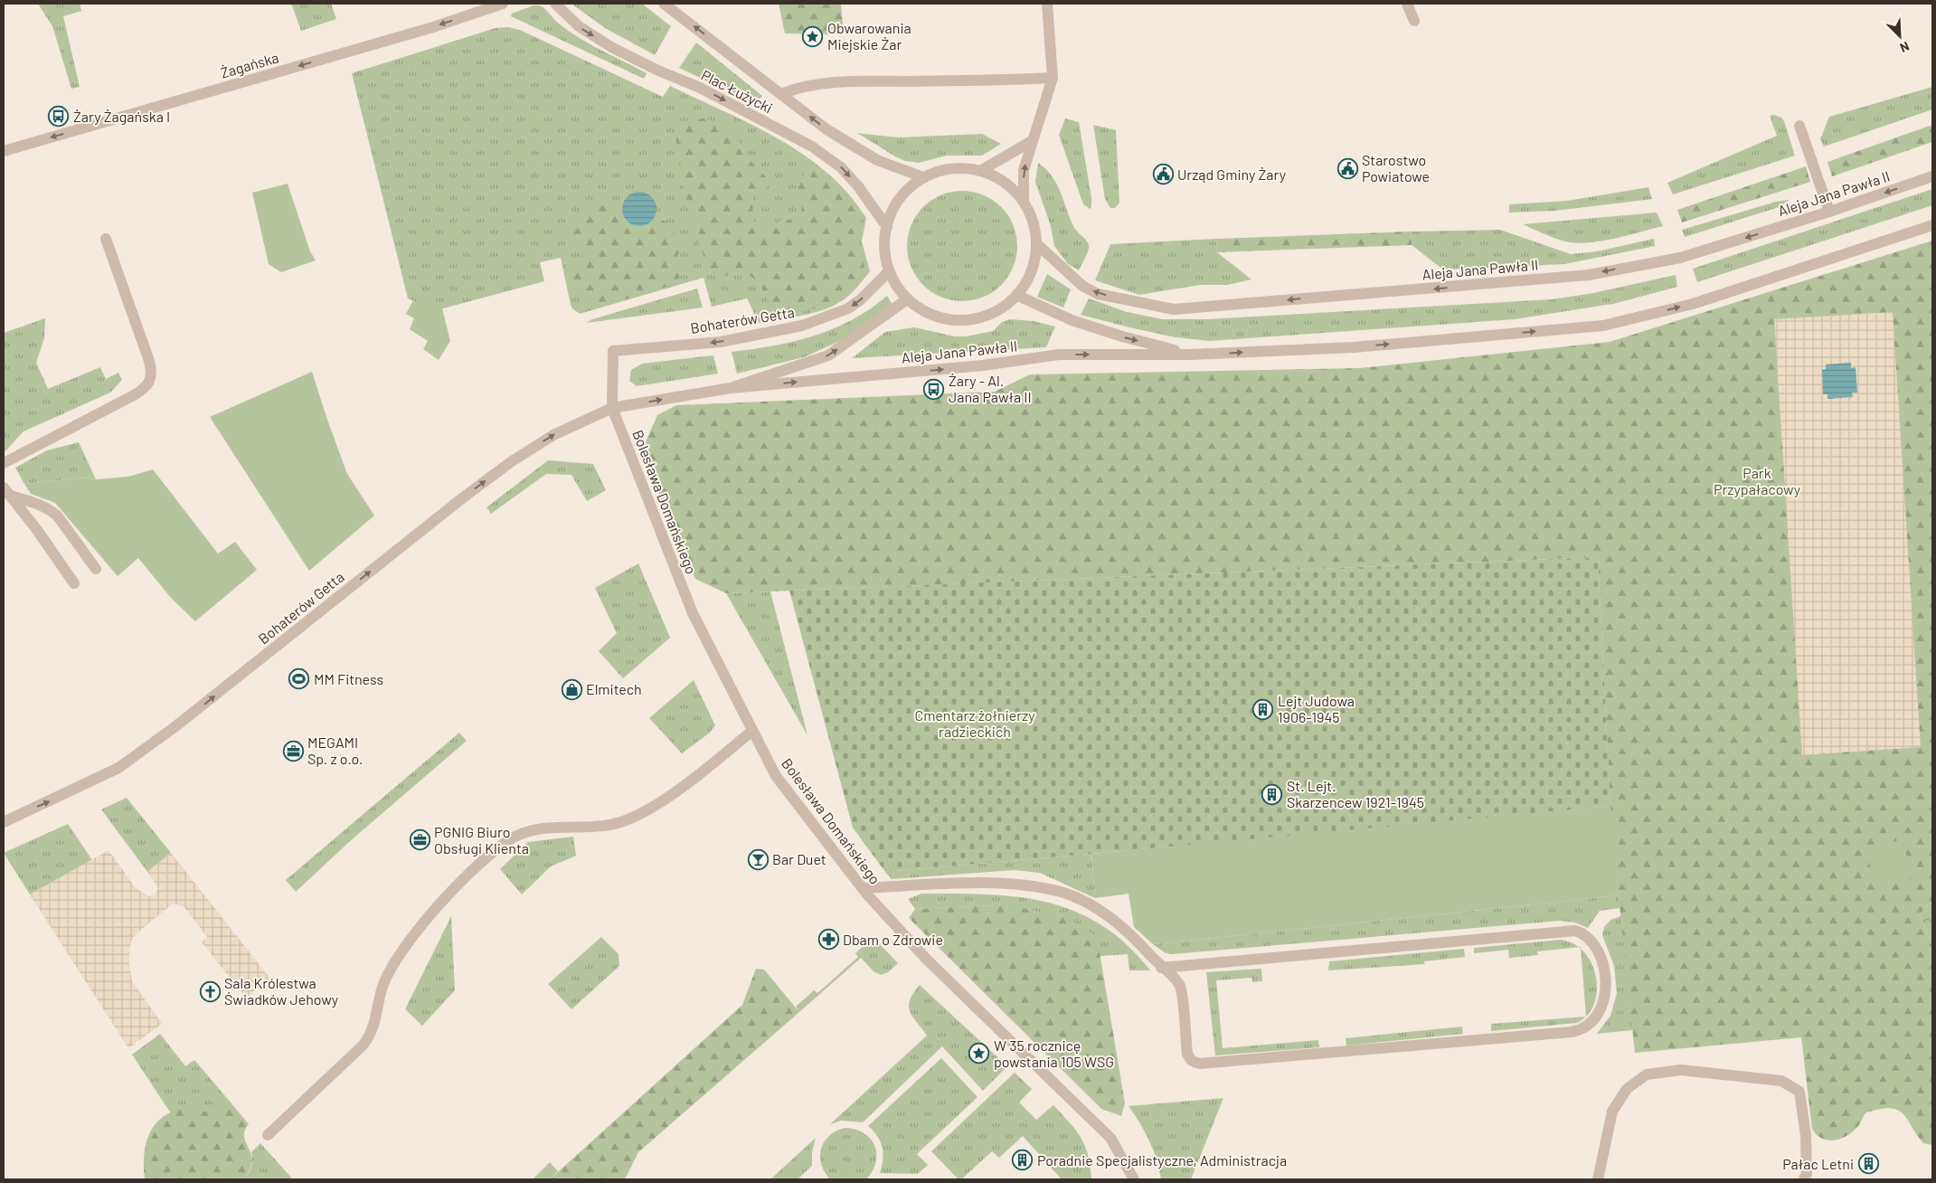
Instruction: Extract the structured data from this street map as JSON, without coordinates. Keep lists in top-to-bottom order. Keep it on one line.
{"streets":{"street":["Żagańska","Plac Łużycki","Aleja Jana Pawła II","Bohaterów Getta","Bolesława Domańskiego"]},"crossings":[["Plac Łużycki","Aleja Jana Pawła II"],["Plac Łużycki","Bohaterów Getta"],["Aleja Jana Pawła II","Bohaterów Getta"],["Bohaterów Getta","Bolesława Domańskiego"]],"one_way":["Żagańska"],"parks":["Park Przypałacowy","Cmentarz żołnierzy radzieckich"],"places":{"place":["Obwarowania Miejskie Żar","W 35 rocznicę powstania 105 WSG"],"bus stop":["Żary Żagańska I","Żary - Al. Jana Pawła II"],"public building":["Starostwo Powiatowe","Urząd Gminy Żary"],"sports":["MM Fitness"],"shop":["Elmitech"],"building":["Lejt Judowa 1906-1945","St. Lejt. Skarzencew 1921-1945","Poradnie Specjalistyczne, Administracja","Pałac Letni"],"office":["MEGAMI Sp. z o.o.","PGNIG Biuro Obsługi Klienta"],"bar":["Bar Duet"],"pharmacy":["Dbam o Zdrowie"],"church":["Sala Królestwa Świadków Jehowy"]},"north":"bottom right"}
